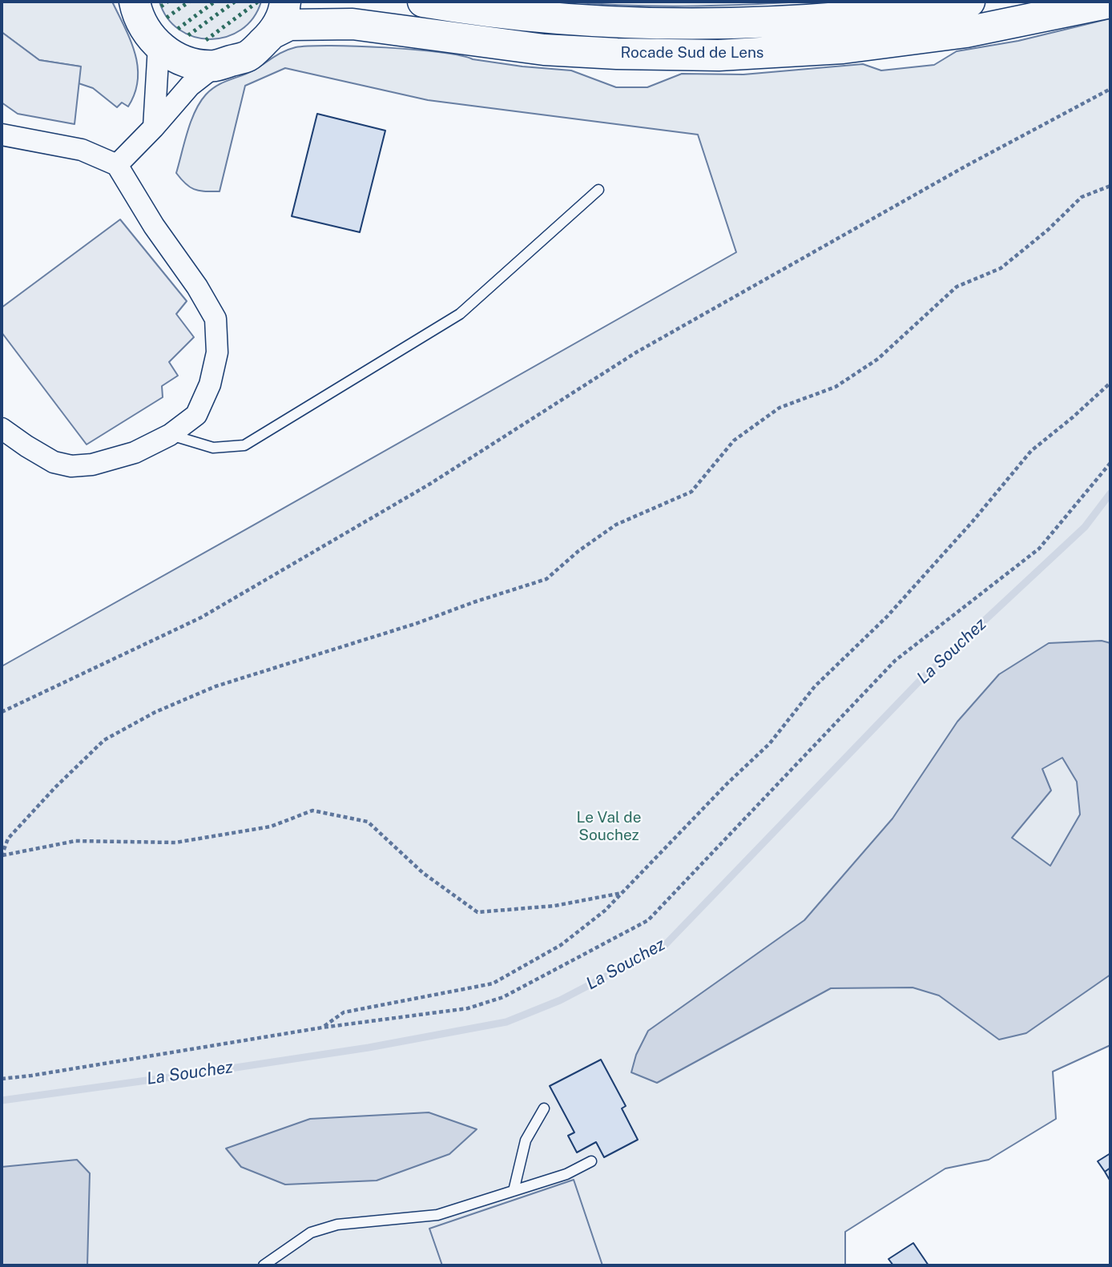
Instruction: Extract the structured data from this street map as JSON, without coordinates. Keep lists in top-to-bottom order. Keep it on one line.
{"streets":{"highway":["Rocade Sud de Lens"]},"water":["La Souchez"],"parks":["Le Val de Souchez"]}
